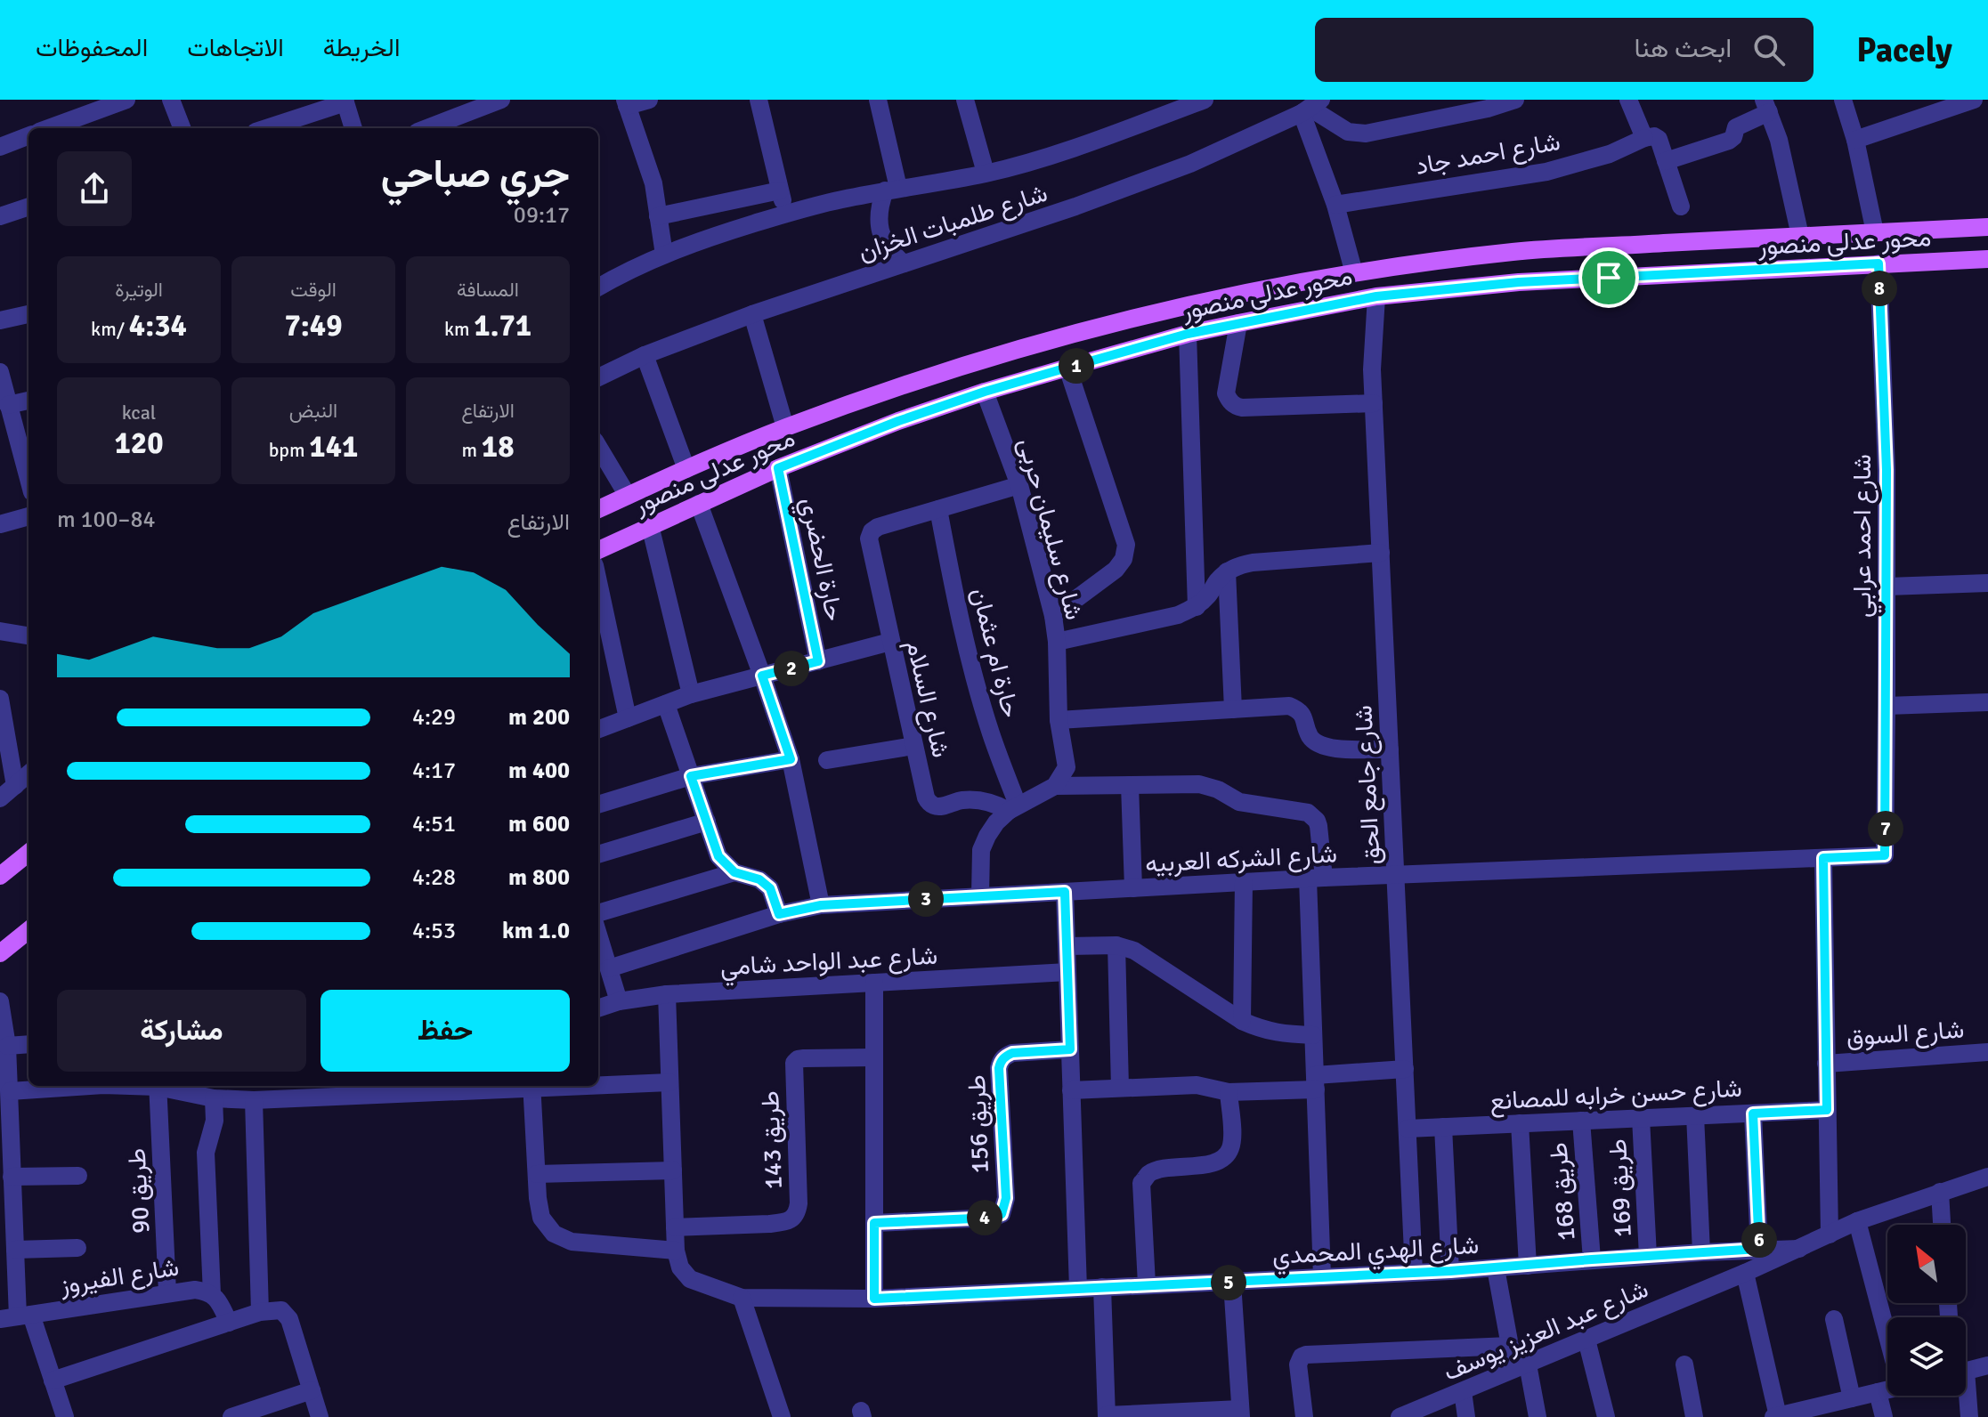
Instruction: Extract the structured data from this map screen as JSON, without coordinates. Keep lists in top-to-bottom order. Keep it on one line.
{"streets":{"main road":["محور عدلى منصور"],"street":["شارع احمد جاد","شارع طلمبات الخزان","شارع سليمان حربى","شارع احمد عرابي","حارة الحضري","حارة ام عثمان","شارع السلام","شارع جامع الحق","شارع الشركه العربيه","شارع عبد الواحد شامي","شارع السوق","شارع حسن خرابه للمصانع","طريق 156","طريق 143","طريق 169","طريق 90","طريق 168","شارع الهدي المحمدي","شارع الفيروز","شارع عبد العزيز يوسف"]},"crossings":[["محور عدلى منصور","شارع سليمان حربى"],["محور عدلى منصور","شارع احمد عرابي"],["محور عدلى منصور","حارة الحضري"],["محور عدلى منصور","شارع جامع الحق"],["شارع احمد عرابي","شارع الشركه العربيه"],["حارة ام عثمان","شارع السلام"],["شارع جامع الحق","شارع الشركه العربيه"],["شارع جامع الحق","شارع حسن خرابه للمصانع"],["شارع جامع الحق","شارع الهدي المحمدي"],["شارع حسن خرابه للمصانع","طريق 169"],["شارع حسن خرابه للمصانع","طريق 168"],["طريق 169","شارع الهدي المحمدي"],["طريق 90","شارع الفيروز"],["طريق 168","شارع الهدي المحمدي"],["شارع الهدي المحمدي","شارع عبد العزيز يوسف"]],"north":"top left","page":{"header":"Pacely","search":"ابحث هنا","nav":["الخريطة","الاتجاهات","المحفوظات"],"heading":["جري صباحي","09:17"],"stats":[["المسافة","1.71 km"],["الوقت","7:49"],["الوتيرة","4:34 /km"],["الارتفاع","18 m"],["النبض","141 bpm"],["kcal","120"]],"pins":["8","1","2","7","3","4","6","5"],"chart":["الارتفاع","84–100 m"],"list":[{"name":"200 m","note":"4:29"},{"name":"400 m","note":"4:17"},{"name":"600 m","note":"4:51"},{"name":"800 m","note":"4:28"},{"name":"1.0 km","note":"4:53"}],"buttons":["حفظ","مشاركة"]}}
